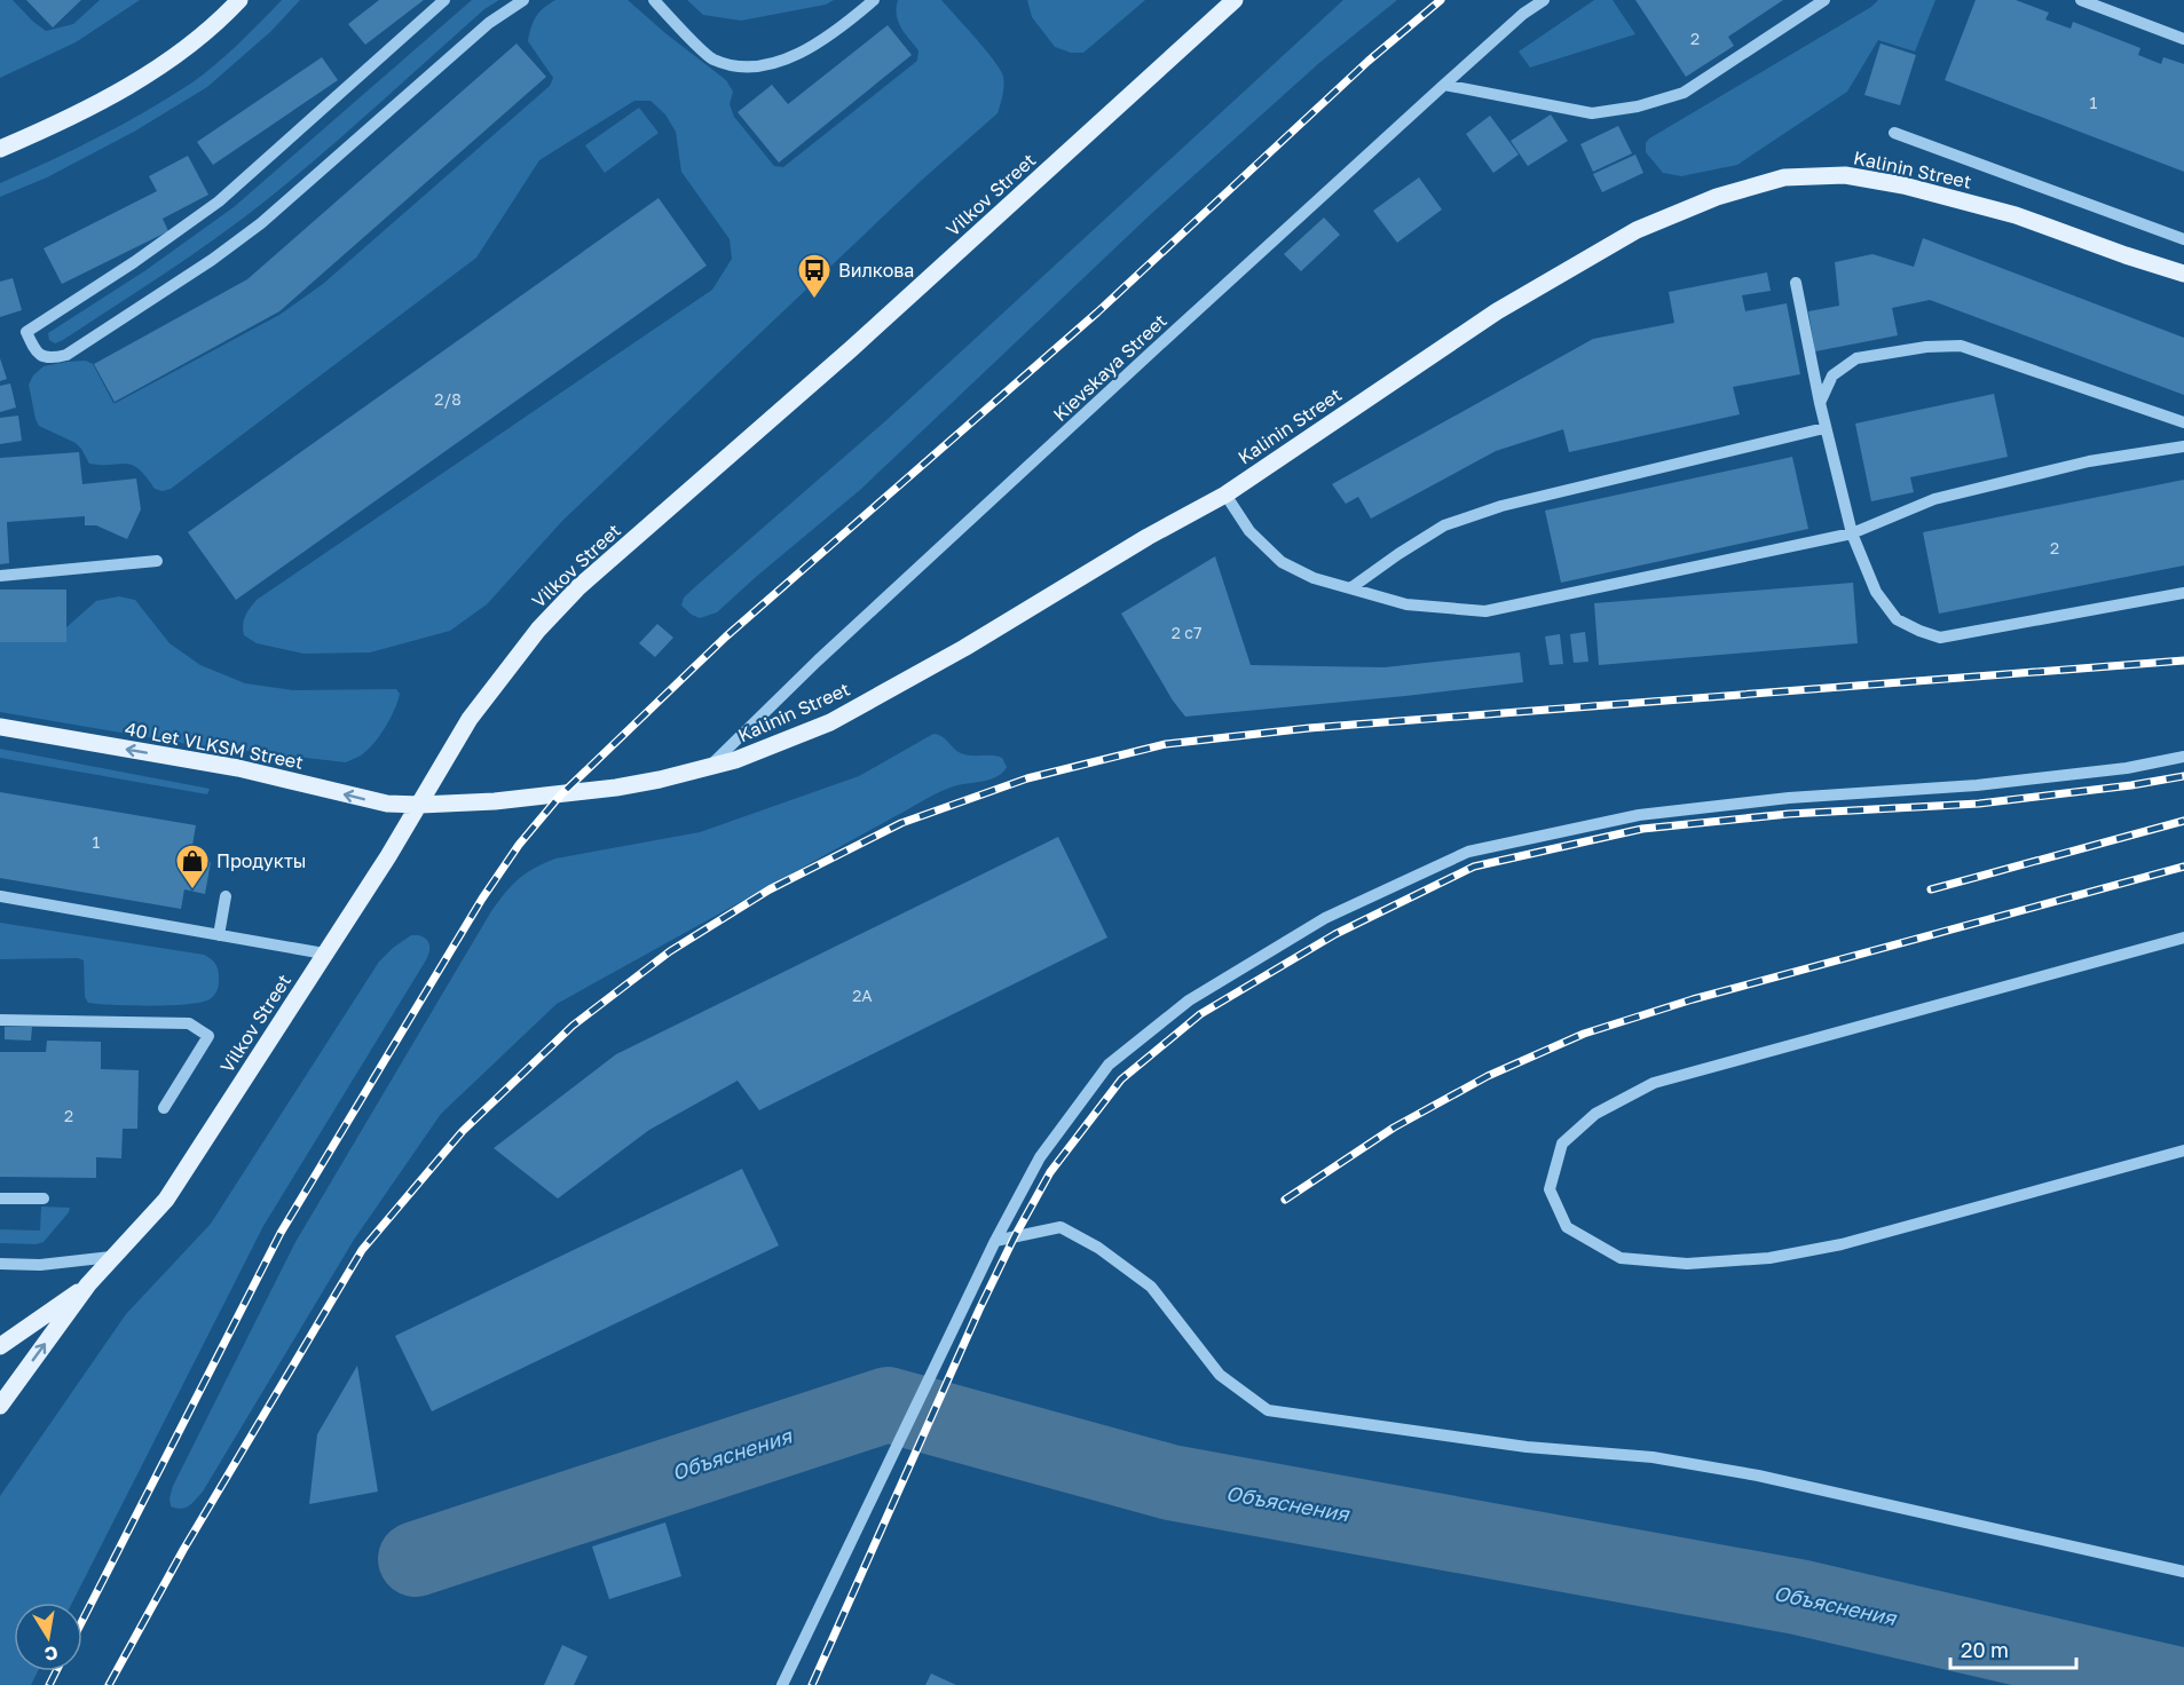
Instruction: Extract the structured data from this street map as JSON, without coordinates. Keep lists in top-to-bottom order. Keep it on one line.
{"streets":{"main road":["Kalinin Street","Vilkov Street","40 Let VLKSM Street"],"street":["Kievskaya Street"]},"crossings":[["Kalinin Street","Vilkov Street"],["Kalinin Street","Kievskaya Street"],["Kalinin Street","40 Let VLKSM Street"],["Vilkov Street","40 Let VLKSM Street"]],"one_way":["40 Let VLKSM Street"],"water":["Объяснения"],"places":{"bus stop":["Вилкова"],"shop":["Продукты"]},"house_numbers":["2","1","2/8","2","2 с7","1","2А","2"],"scale_bar":"20 m","north":"bottom"}
